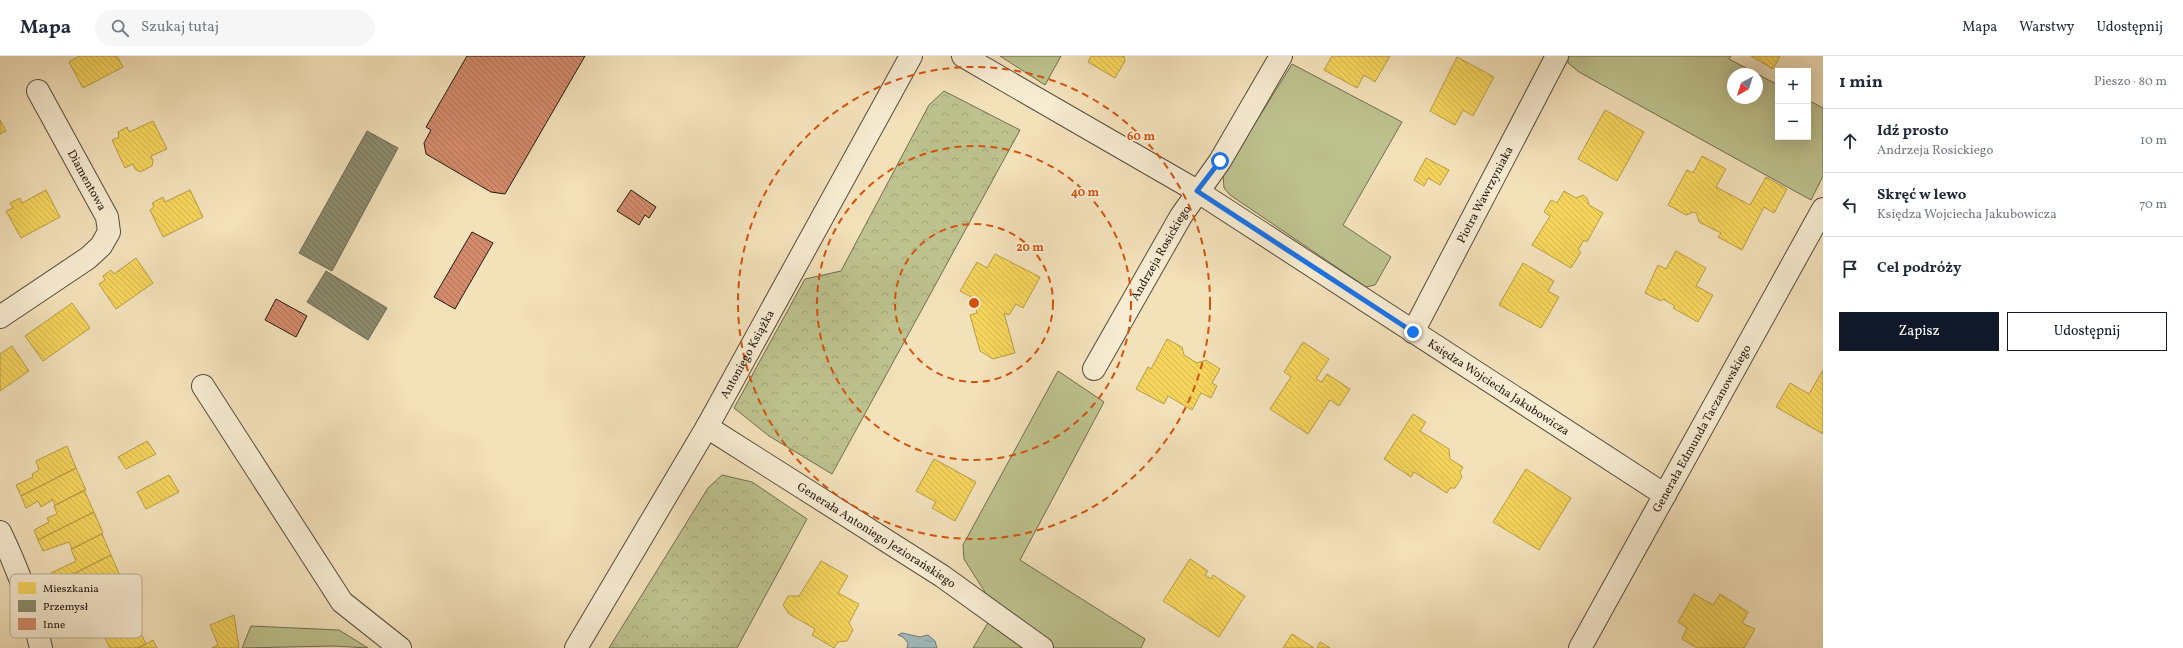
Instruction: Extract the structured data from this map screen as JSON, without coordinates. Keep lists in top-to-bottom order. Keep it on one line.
{"streets":{"street":["Diamentowa","Piotra Wawrzyniaka","Andrzeja Rosickiego","Antoniego Książka","Księdza Wojciecha Jakubowicza","Generała Edmunda Taczanowskiego","Generała Antoniego Jeziorańskiego"]},"crossings":[["Piotra Wawrzyniaka","Księdza Wojciecha Jakubowicza"],["Andrzeja Rosickiego","Księdza Wojciecha Jakubowicza"],["Antoniego Książka","Generała Antoniego Jeziorańskiego"],["Księdza Wojciecha Jakubowicza","Generała Edmunda Taczanowskiego"]],"legend":["Mieszkania","Przemysł","Inne"],"north":"bottom left","page":{"header":"Mapa","search":"Szukaj tutaj","nav":["Mapa","Warstwy","Udostępnij"],"heading":["1 min","Pieszo · 80 m"],"map_buttons":["+","−"],"list":[["Idź prosto","Andrzeja Rosickiego","10 m"],["Skręć w lewo","Księdza Wojciecha Jakubowicza","70 m"],"Cel podróży"],"buttons":["Zapisz","Udostępnij"]},"rings":["60 m","40 m","20 m"]}
